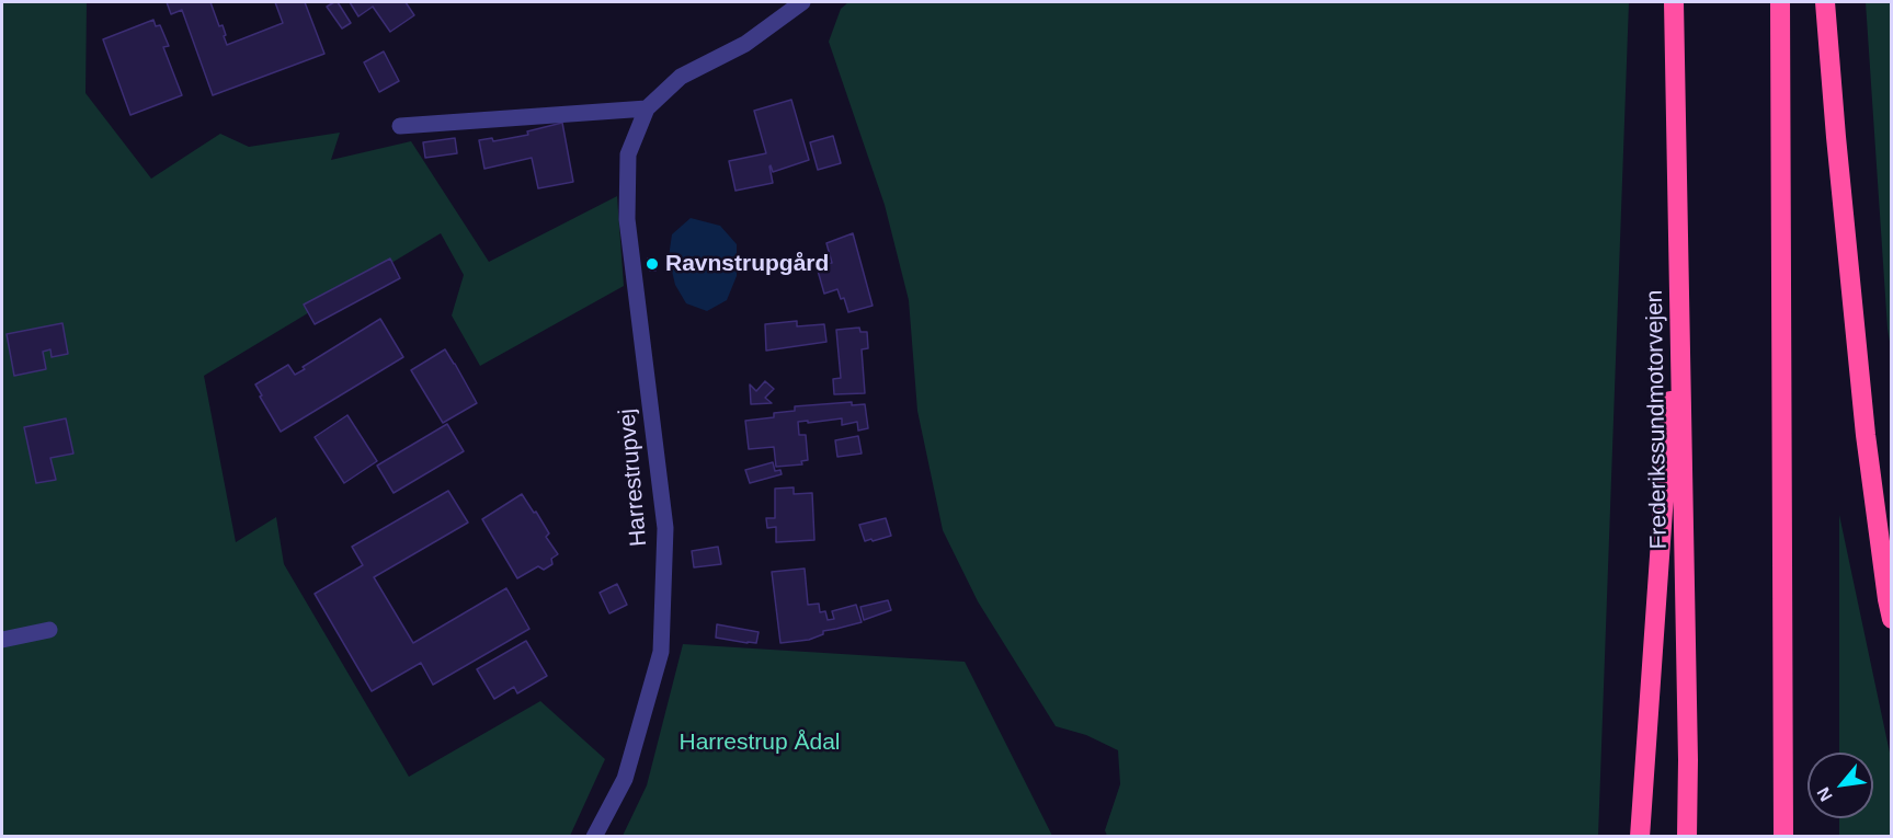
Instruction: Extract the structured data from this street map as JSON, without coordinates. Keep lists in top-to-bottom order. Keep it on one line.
{"streets":{"highway":["Frederikssundmotorvejen"],"street":["Harrestrupvej"]},"parks":["Harrestrup Ådal"],"places":["Ravnstrupgård"],"north":"bottom left"}
